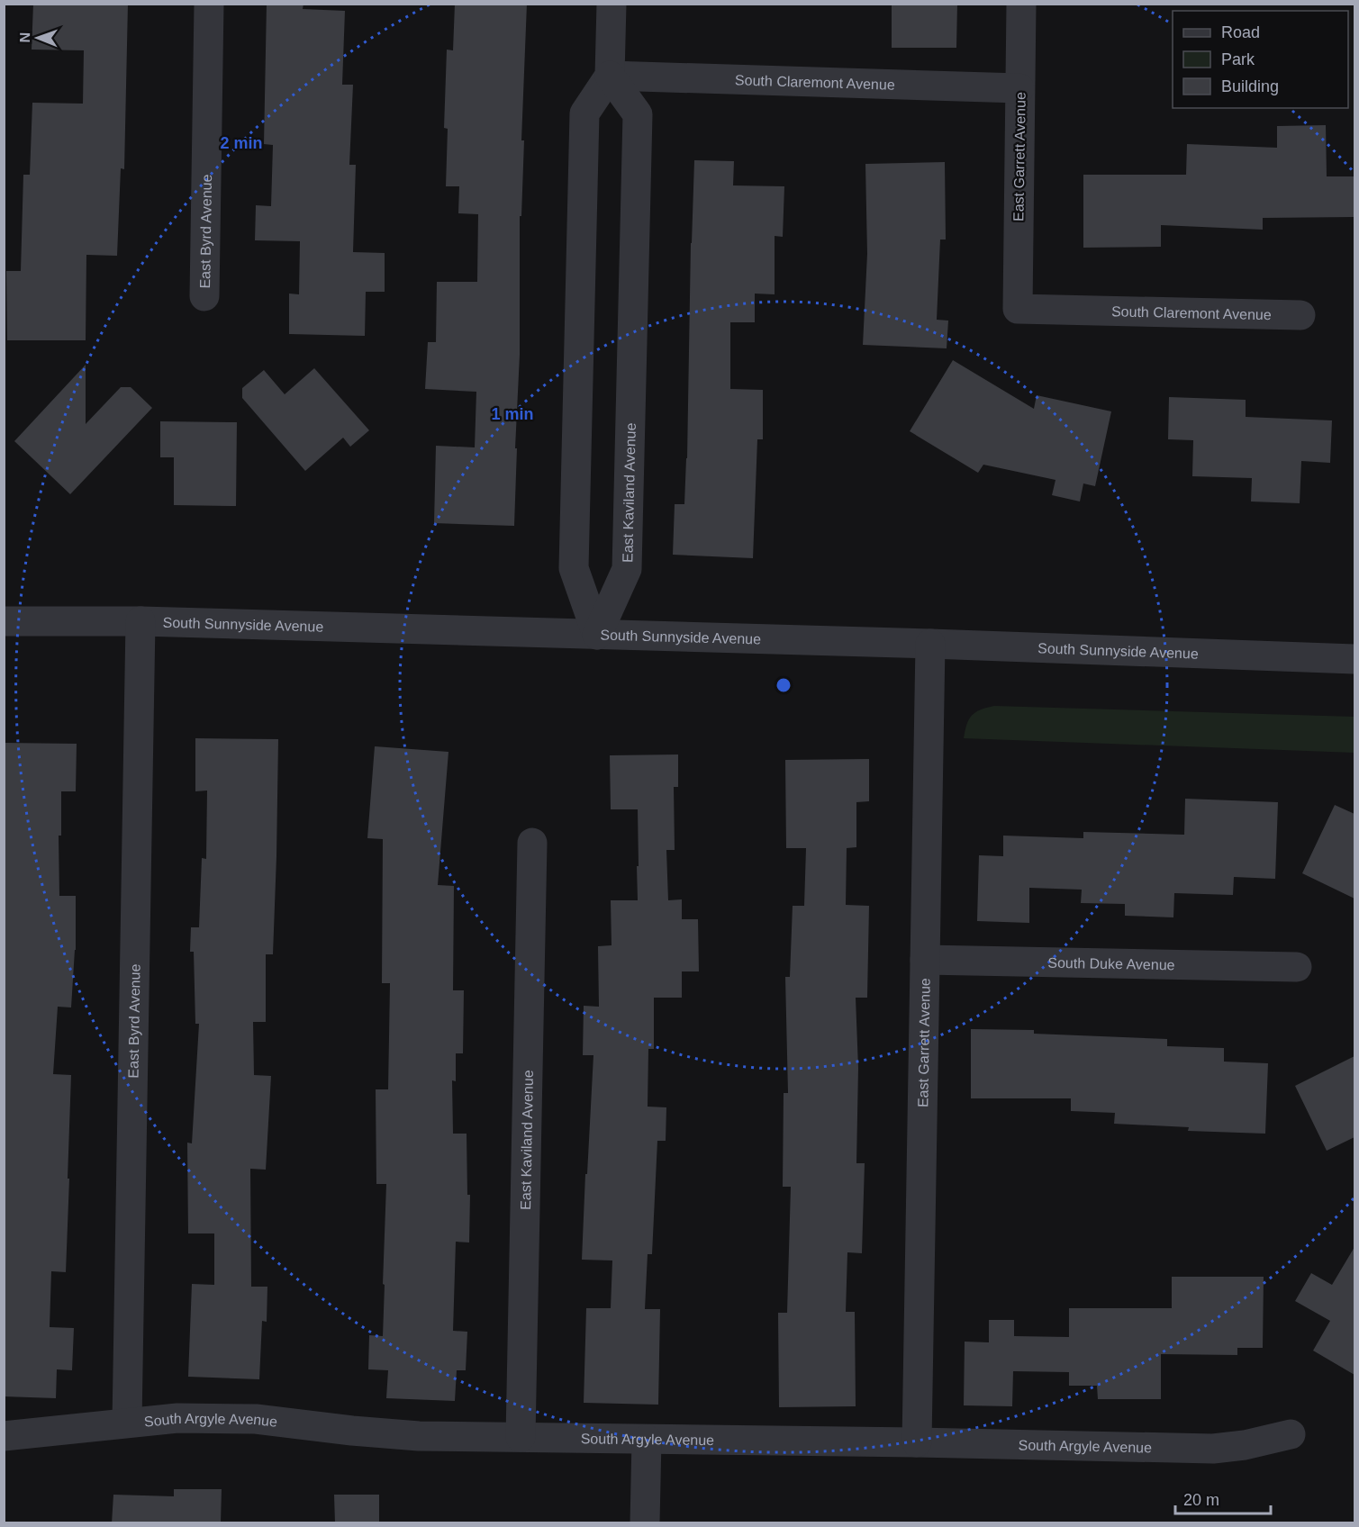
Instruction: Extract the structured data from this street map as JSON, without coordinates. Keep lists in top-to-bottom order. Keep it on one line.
{"streets":{"street":["South Claremont Avenue","East Garrett Avenue","East Byrd Avenue","East Kaviland Avenue","South Sunnyside Avenue","South Duke Avenue","South Argyle Avenue"]},"crossings":[["South Claremont Avenue","East Garrett Avenue"],["South Claremont Avenue","East Kaviland Avenue"],["East Garrett Avenue","South Sunnyside Avenue"],["East Garrett Avenue","South Duke Avenue"],["East Garrett Avenue","South Argyle Avenue"],["East Byrd Avenue","South Sunnyside Avenue"],["East Byrd Avenue","South Argyle Avenue"],["East Kaviland Avenue","South Sunnyside Avenue"],["East Kaviland Avenue","South Argyle Avenue"]],"legend":["Road","Park","Building"],"scale_bar":"20 m","north":"left","rings":["2 min","1 min"]}
